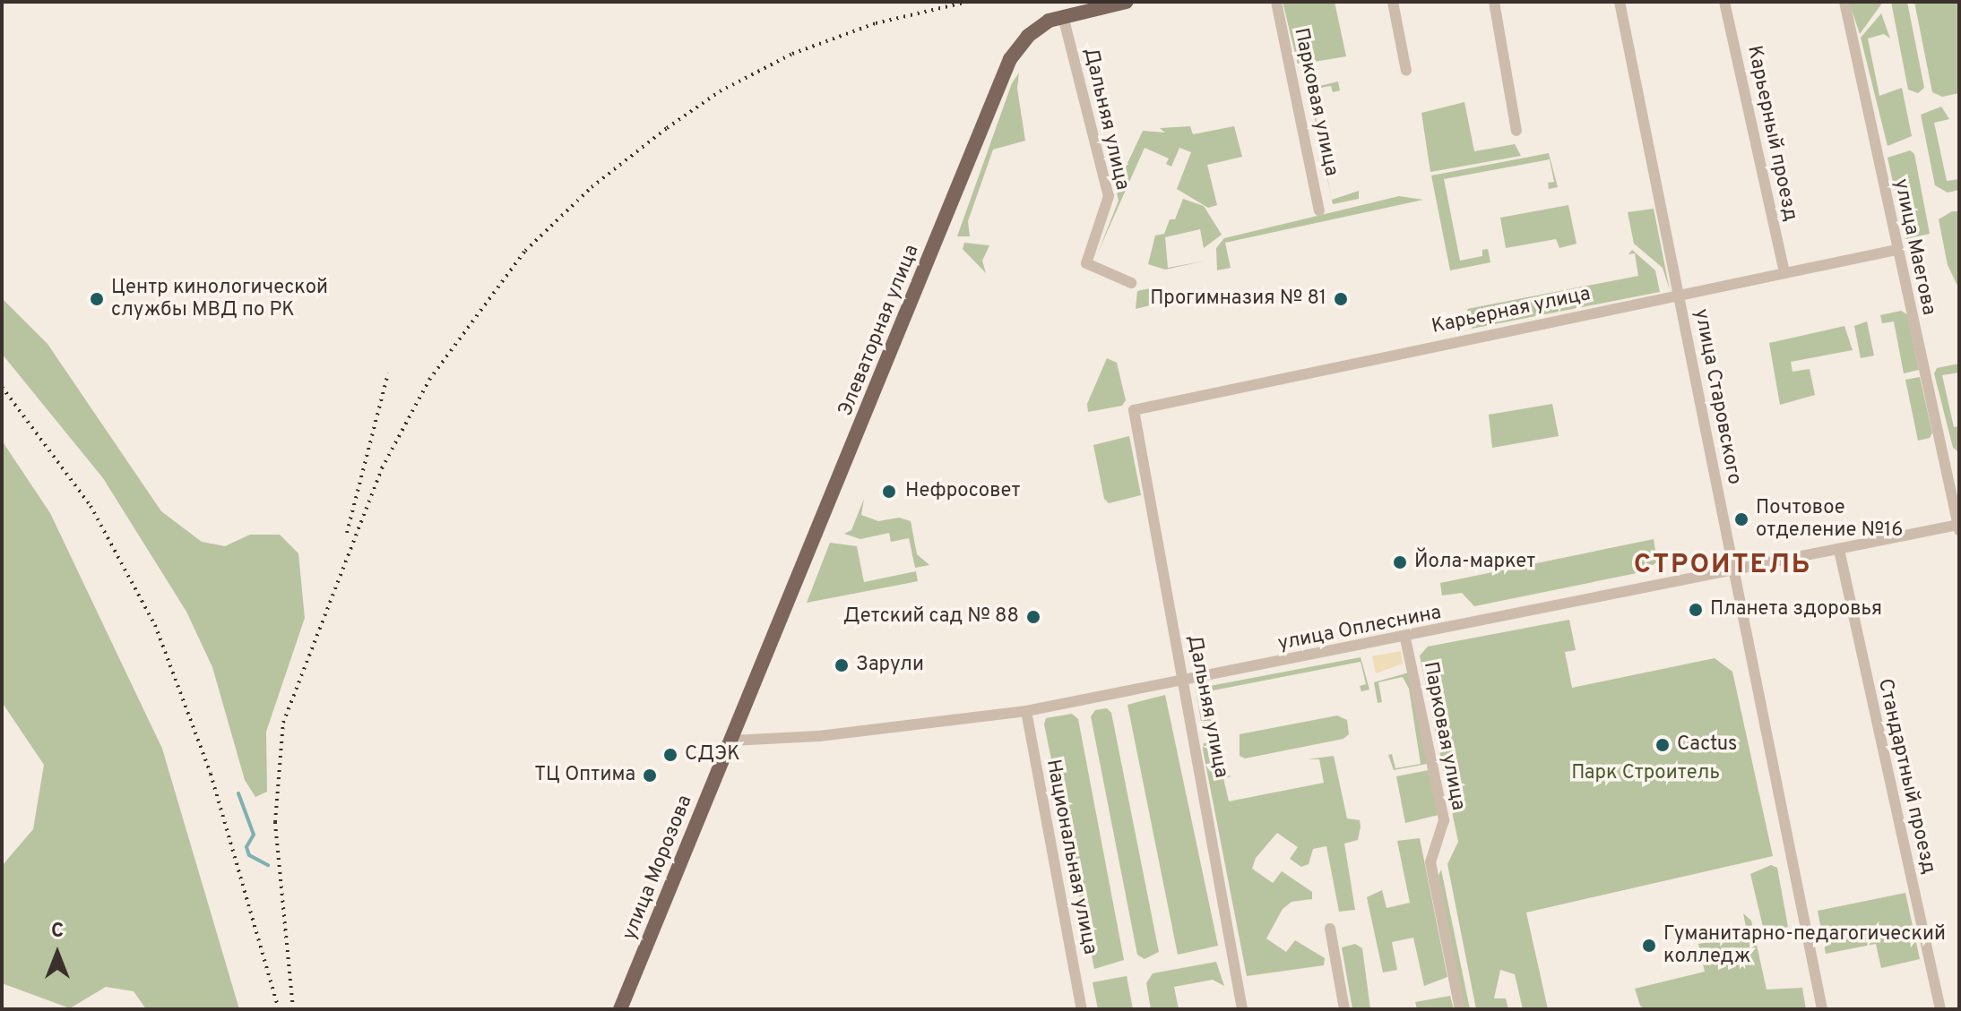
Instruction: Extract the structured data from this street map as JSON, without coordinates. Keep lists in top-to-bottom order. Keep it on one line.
{"streets":{"main road":["Элеваторная улица","улица Морозова"],"street":["Парковая улица","Дальняя улица","Карьерный проезд","улица Маегова","Карьерная улица","улица Старовского","улица Оплеснина","Стандартный проезд","Национальная улица"]},"crossings":[["Парковая улица","улица Оплеснина"],["Дальняя улица","Карьерная улица"],["Дальняя улица","Элеваторная улица"],["Дальняя улица","улица Оплеснина"],["Карьерный проезд","Карьерная улица"],["улица Маегова","Карьерная улица"],["улица Маегова","улица Оплеснина"],["Карьерная улица","улица Старовского"],["Элеваторная улица","улица Оплеснина"],["Элеваторная улица","улица Морозова"],["улица Старовского","улица Оплеснина"],["улица Оплеснина","Стандартный проезд"],["улица Оплеснина","Национальная улица"],["улица Оплеснина","улица Морозова"]],"districts":["СТРОИТЕЛЬ"],"parks":["Парк Строитель"],"places":["Центр кинологической службы МВД по РК","Прогимназия № 81","Нефросовет","Почтовое отделение №16","Йола-маркет","Планета здоровья","Детский сад № 88","Зарули","Cactus","СДЭК","ТЦ Оптима","Гуманитарно-педагогический колледж"],"north":"top"}
